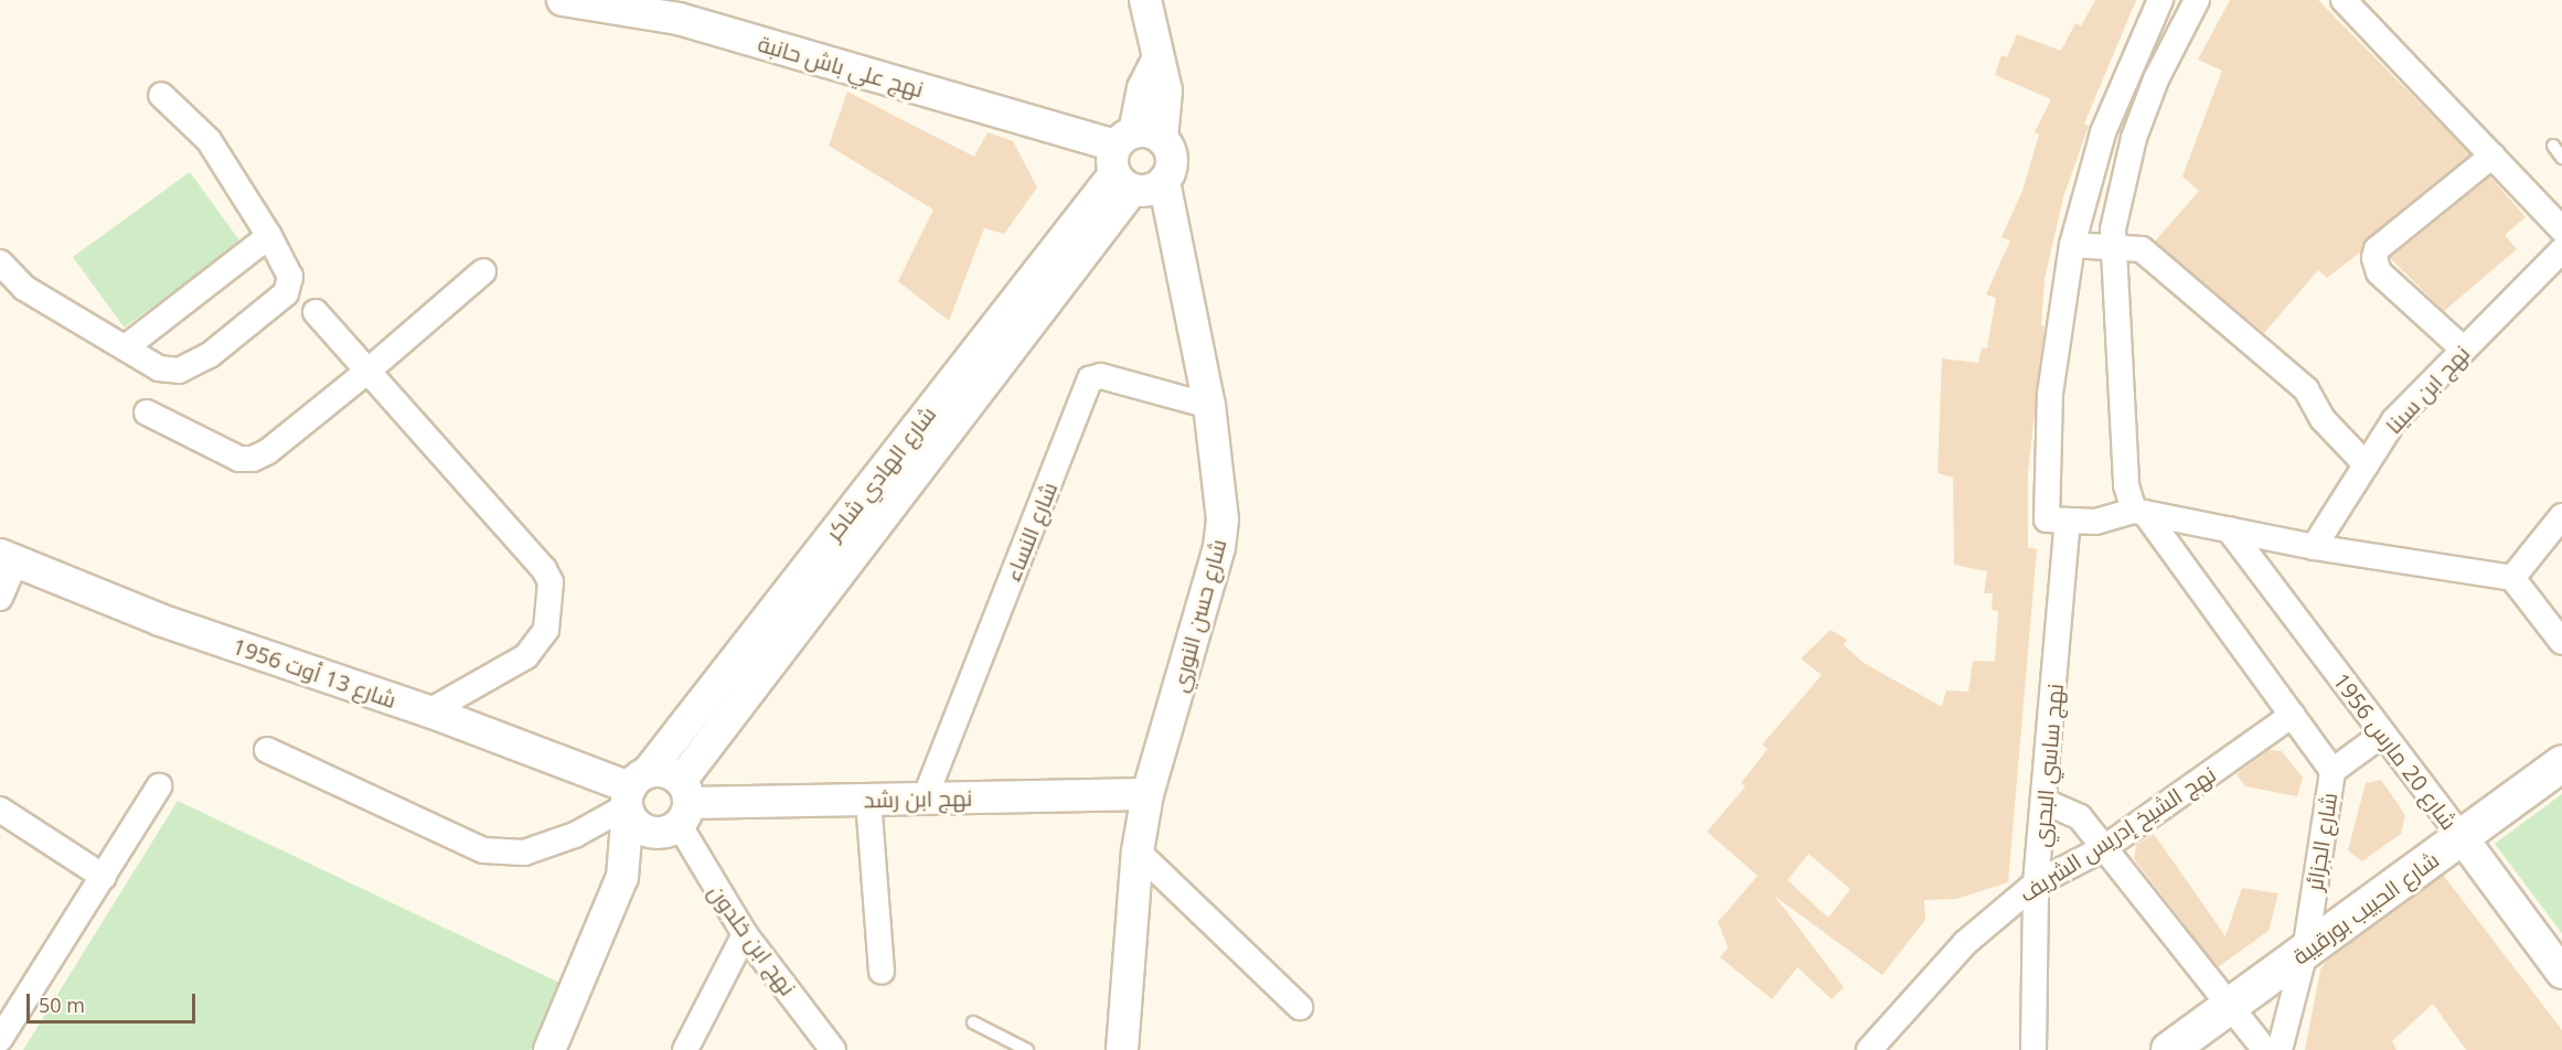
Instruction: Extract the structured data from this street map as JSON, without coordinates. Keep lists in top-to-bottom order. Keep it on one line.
{"streets":{"main road":["شارع الحبيب بورقيبة"],"street":["نهج علي باش حانبة","نهج ابن سينا","شارع الهادي شاكر","شارع النساء","شارع حسن النوري","شارع 13 أوت 1956","شارع 20 مارس 1956","نهج ساسي البحري","نهج ابن رشد","نهج الشيخ إدريس الشريف","شارع الجزائر","نهج ابن خلدون"]},"crossings":[["نهج علي باش حانبة","شارع الهادي شاكر"],["نهج علي باش حانبة","شارع حسن النوري"],["شارع الهادي شاكر","شارع حسن النوري"],["شارع الهادي شاكر","شارع 13 أوت 1956"],["شارع الهادي شاكر","نهج ابن رشد"],["شارع الهادي شاكر","نهج ابن خلدون"],["شارع النساء","شارع حسن النوري"],["شارع النساء","نهج ابن رشد"],["شارع حسن النوري","نهج ابن رشد"],["شارع 20 مارس 1956","شارع الجزائر"],["شارع 20 مارس 1956","شارع الحبيب بورقيبة"],["نهج ساسي البحري","نهج الشيخ إدريس الشريف"],["نهج ابن رشد","نهج ابن خلدون"],["شارع الجزائر","شارع الحبيب بورقيبة"]],"scale_bar":"50 m"}
